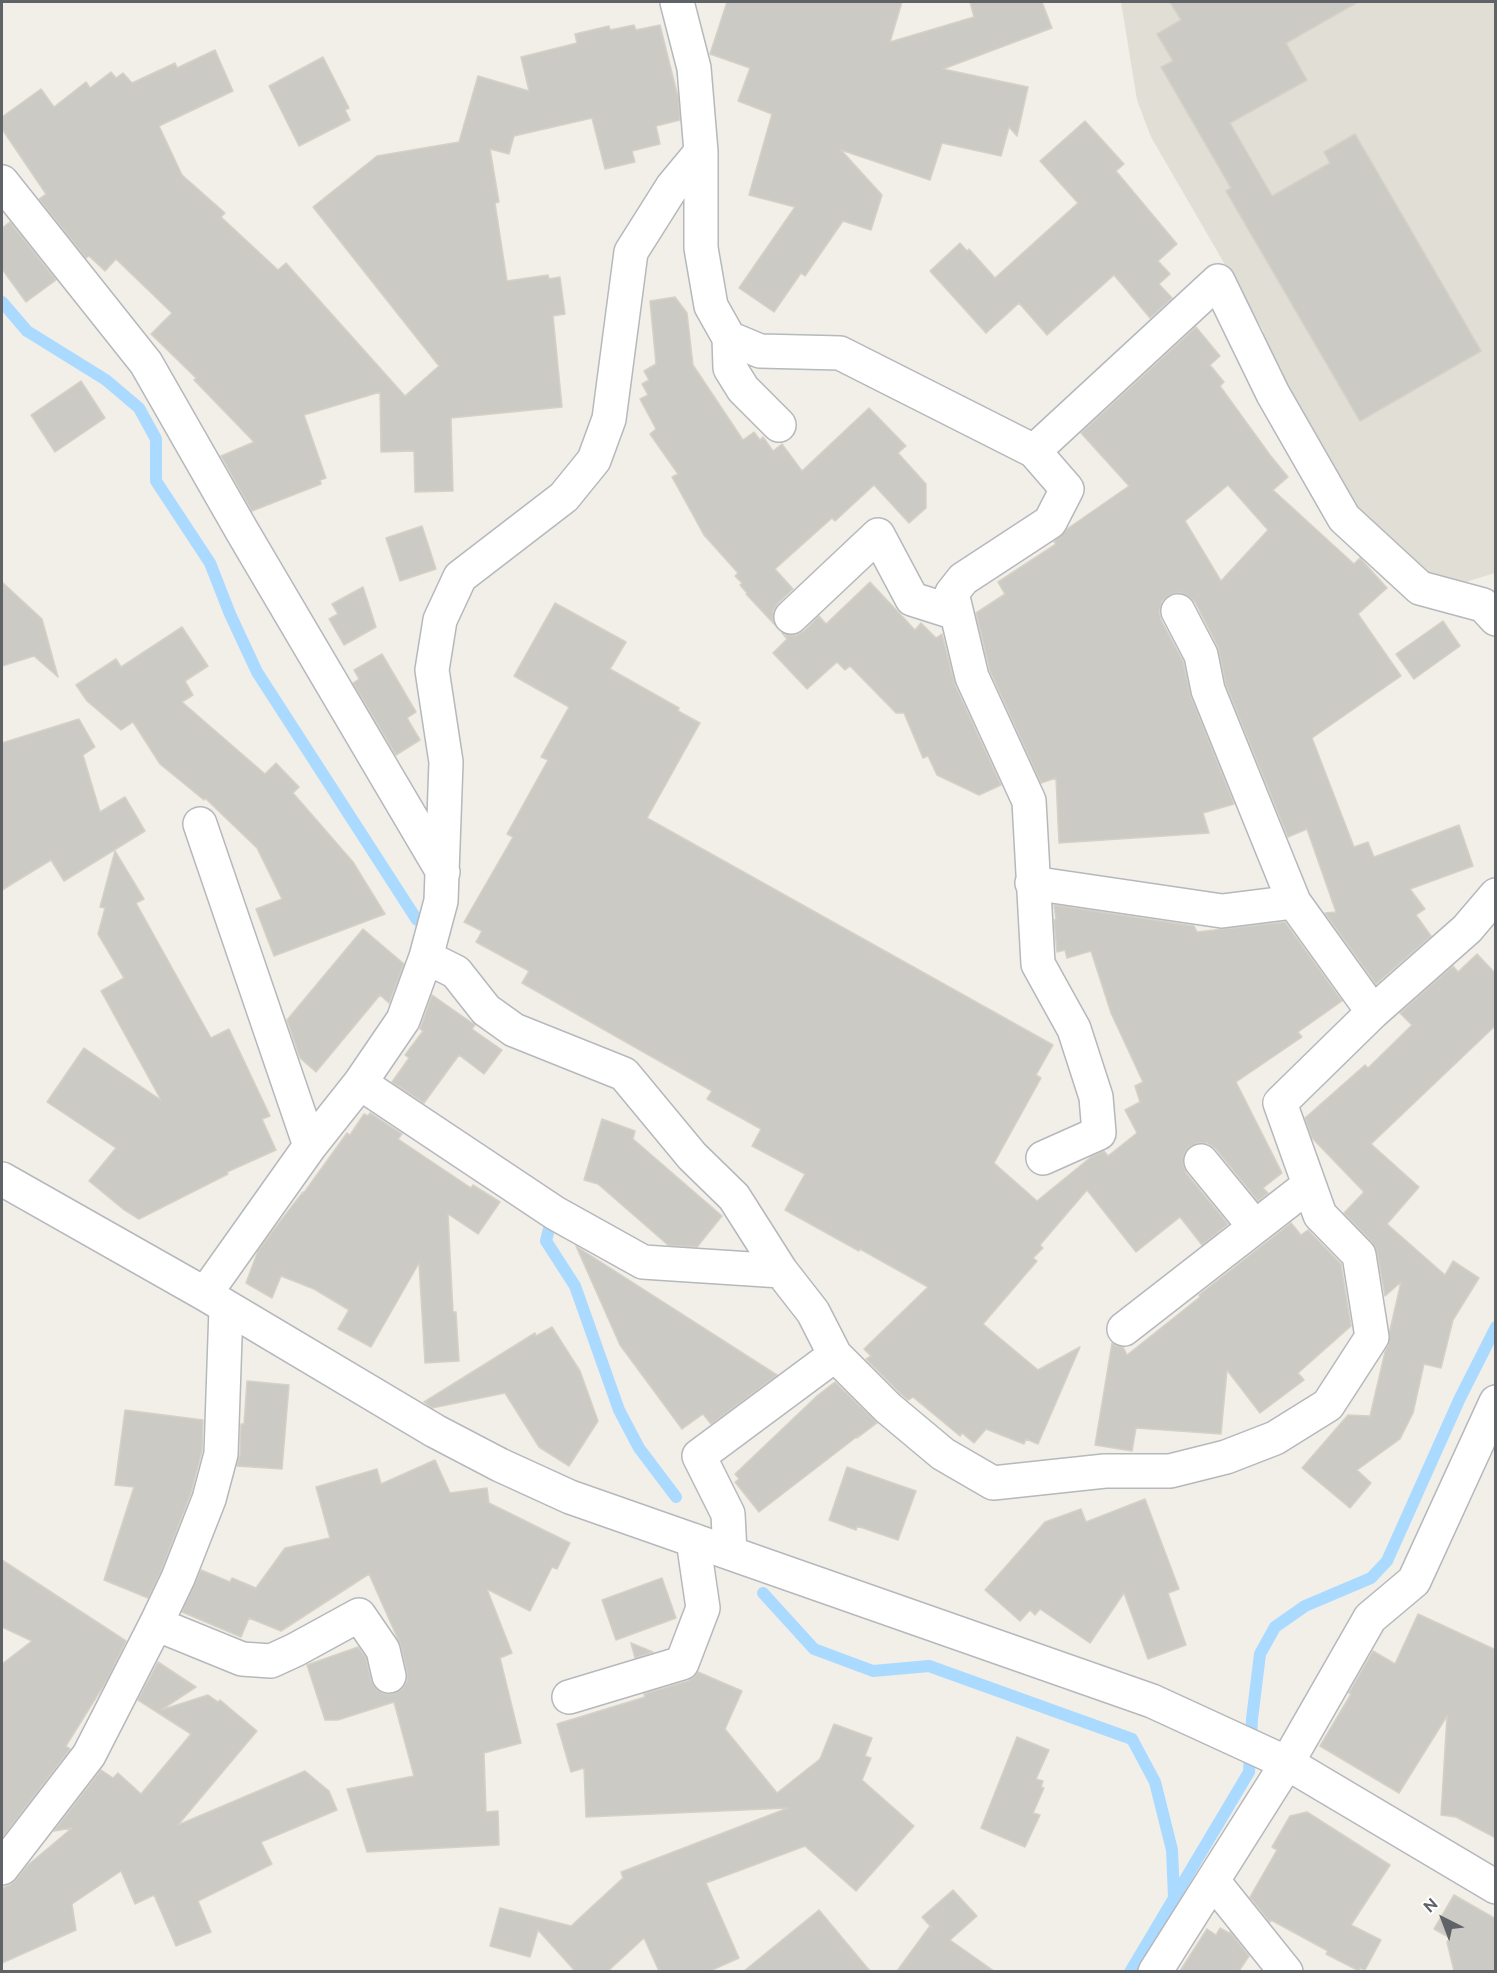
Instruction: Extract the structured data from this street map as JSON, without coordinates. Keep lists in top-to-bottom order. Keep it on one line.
{"north":"top left"}
